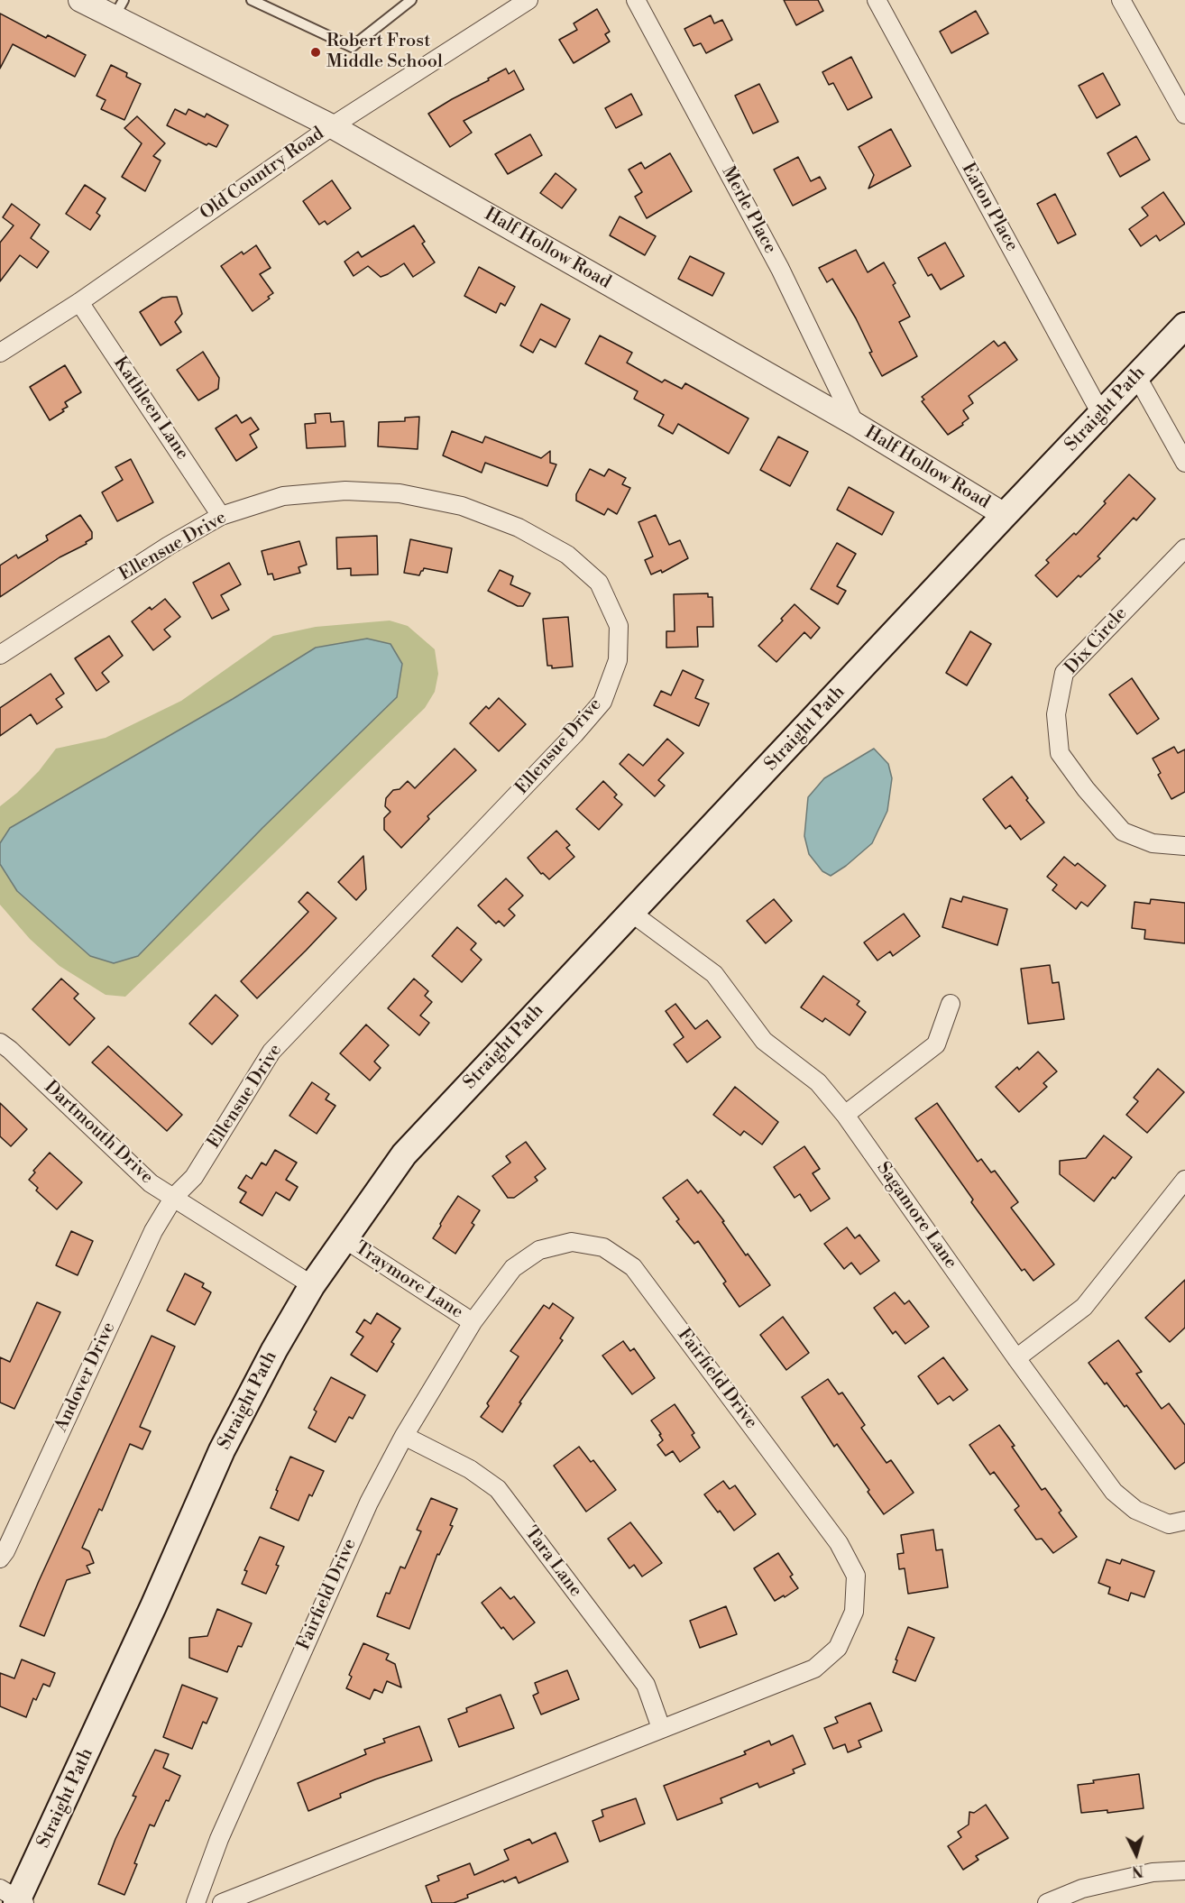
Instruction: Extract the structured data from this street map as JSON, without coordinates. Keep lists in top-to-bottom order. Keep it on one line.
{"streets":{"main road":["Straight Path"],"street":["Old Country Road","Eaton Place","Merle Place","Half Hollow Road","Kathleen Lane","Ellensue Drive","Dix Circle","Dartmouth Drive","Sagamore Lane","Traymore Lane","Andover Drive","Fairfield Drive","Tara Lane"]},"crossings":[["Old Country Road","Half Hollow Road"],["Old Country Road","Kathleen Lane"],["Eaton Place","Straight Path"],["Merle Place","Half Hollow Road"],["Half Hollow Road","Straight Path"],["Kathleen Lane","Ellensue Drive"],["Straight Path","Dartmouth Drive"],["Straight Path","Sagamore Lane"],["Straight Path","Traymore Lane"],["Ellensue Drive","Dartmouth Drive"],["Ellensue Drive","Andover Drive"],["Dartmouth Drive","Andover Drive"],["Traymore Lane","Fairfield Drive"],["Fairfield Drive","Tara Lane"]],"places":["Robert Frost Middle School"],"north":"bottom"}
